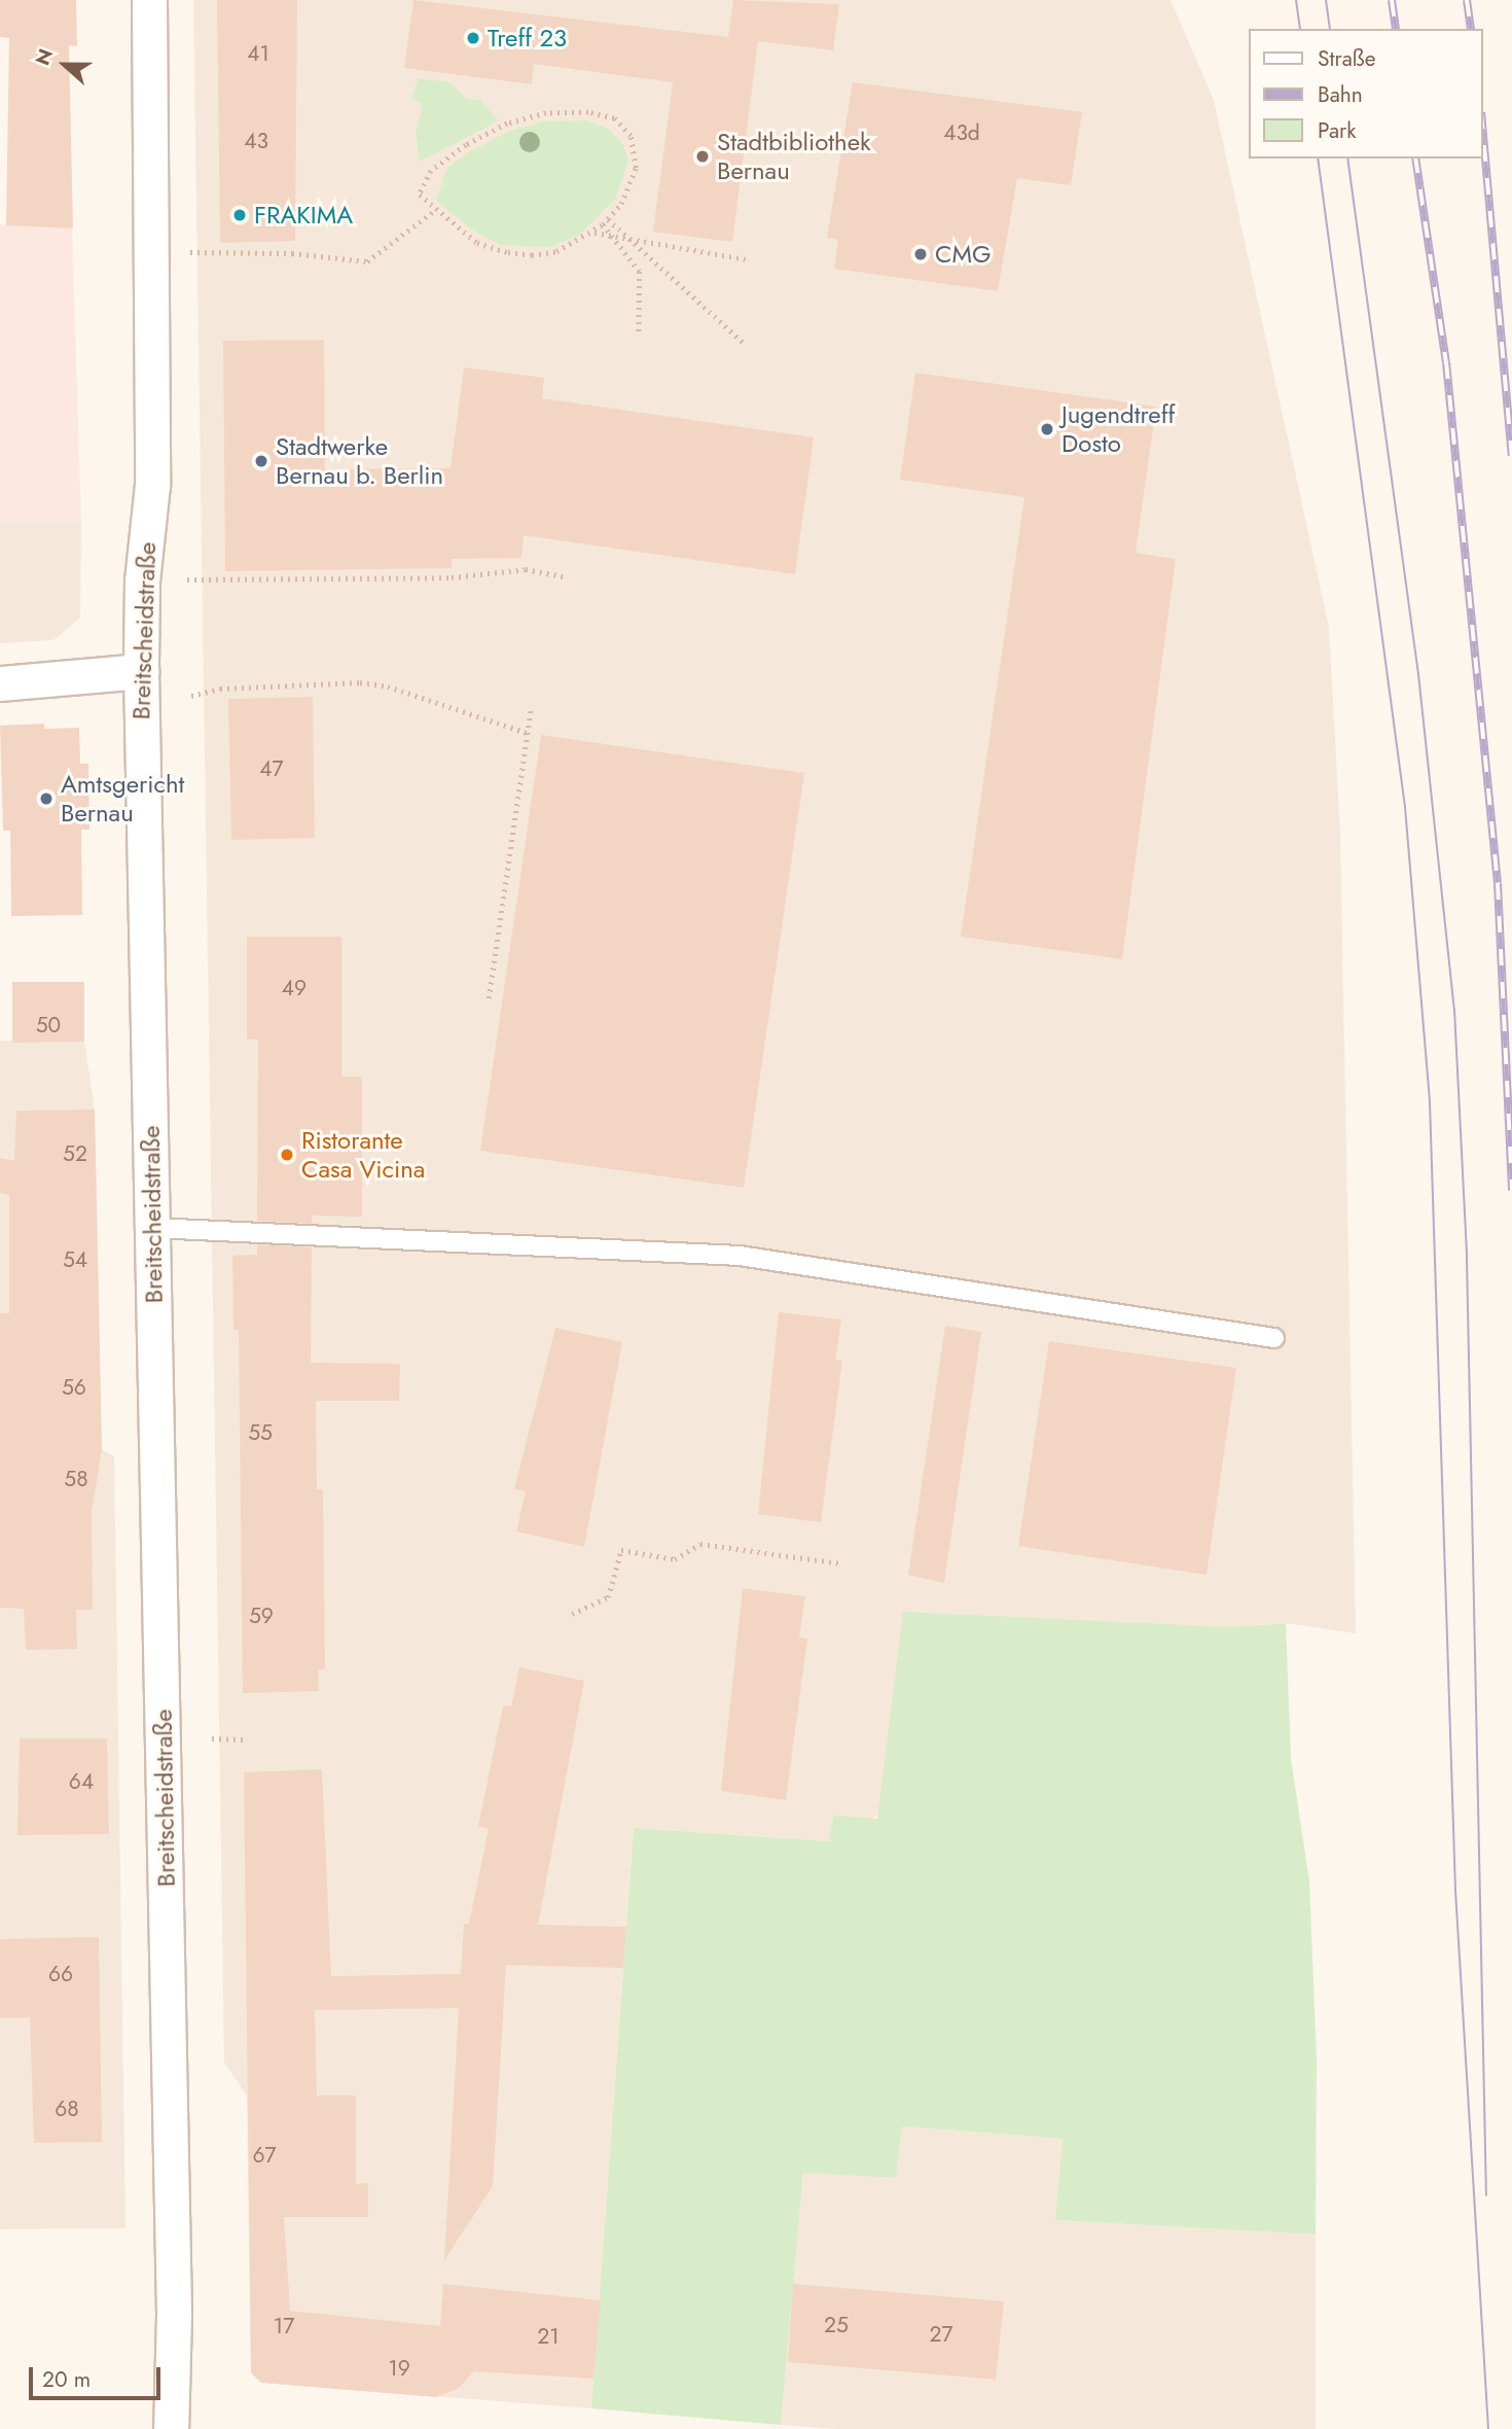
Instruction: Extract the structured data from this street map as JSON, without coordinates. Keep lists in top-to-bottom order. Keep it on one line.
{"streets":{"street":["Breitscheidstraße"]},"places":["Treff 23","Stadtbibliothek Bernau","FRAKIMA","CMG","Jugendtreff Dosto","Stadtwerke Bernau b. Berlin","Amtsgericht Bernau","Ristorante Casa Vicina"],"house_numbers":["41","43d","43","47","49","50","52","54","56","55","58","59","64","66","68","67","25","17","27","21","19"],"legend":["Straße","Bahn","Park"],"scale_bar":"20 m","north":"left"}
